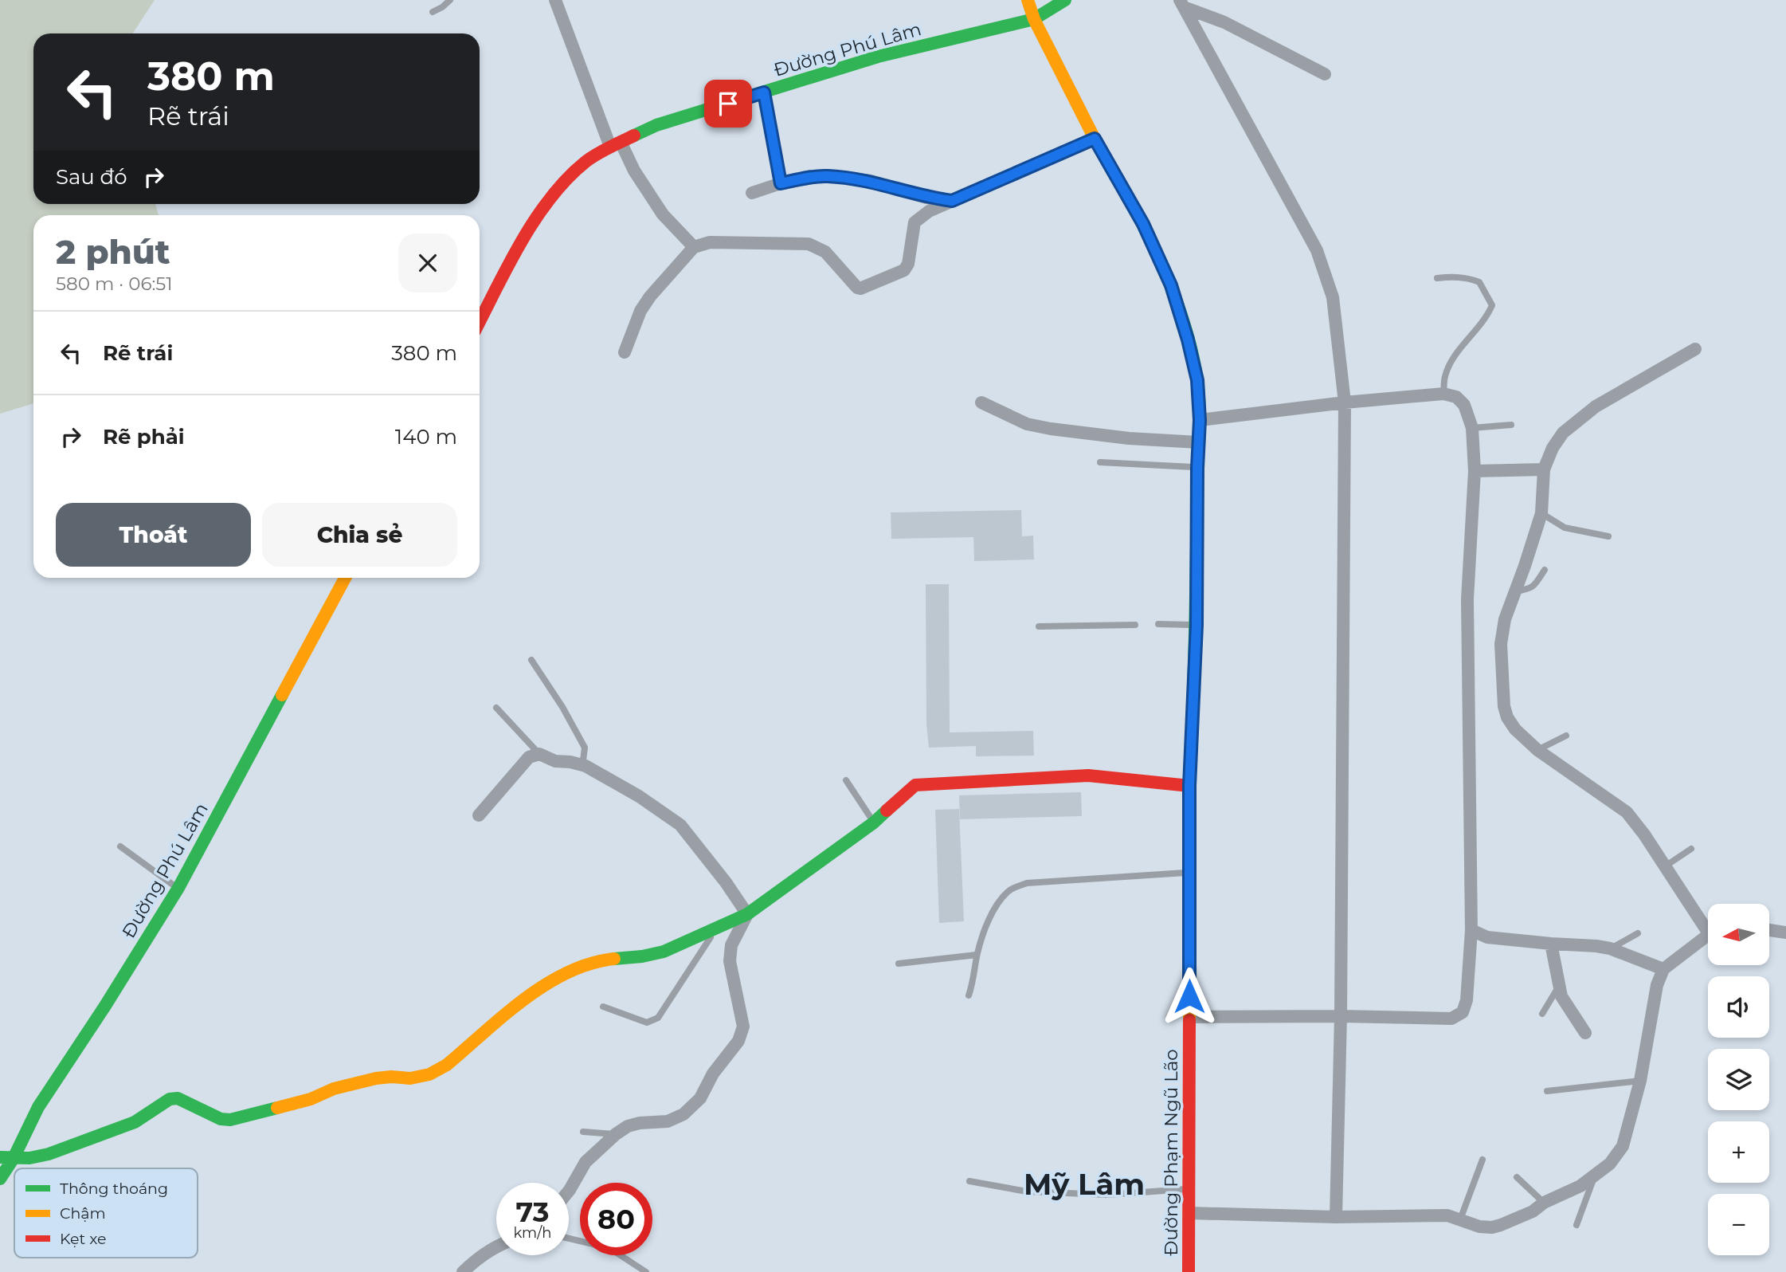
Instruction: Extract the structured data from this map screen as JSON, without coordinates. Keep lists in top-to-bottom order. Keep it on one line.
{"streets":{"main road":["Đường Phú Lâm","Đường Phạm Ngũ Lão"]},"crossings":[["Đường Phú Lâm","Đường Phạm Ngũ Lão"]],"districts":["Mỹ Lâm"],"legend":["Thông thoáng","Chậm","Kẹt xe"],"north":"left","page":{"turn":["380 m","Rẽ trái"],"then":"Sau đó","heading":["2 phút","580 m · 06:51"],"list":[{"name":"Rẽ trái","value":"380 m"},{"name":"Rẽ phải","value":"140 m"}],"buttons":["Thoát","Chia sẻ"],"map_buttons":["+","−"],"speed":"73 km/h","limit":"80"}}
